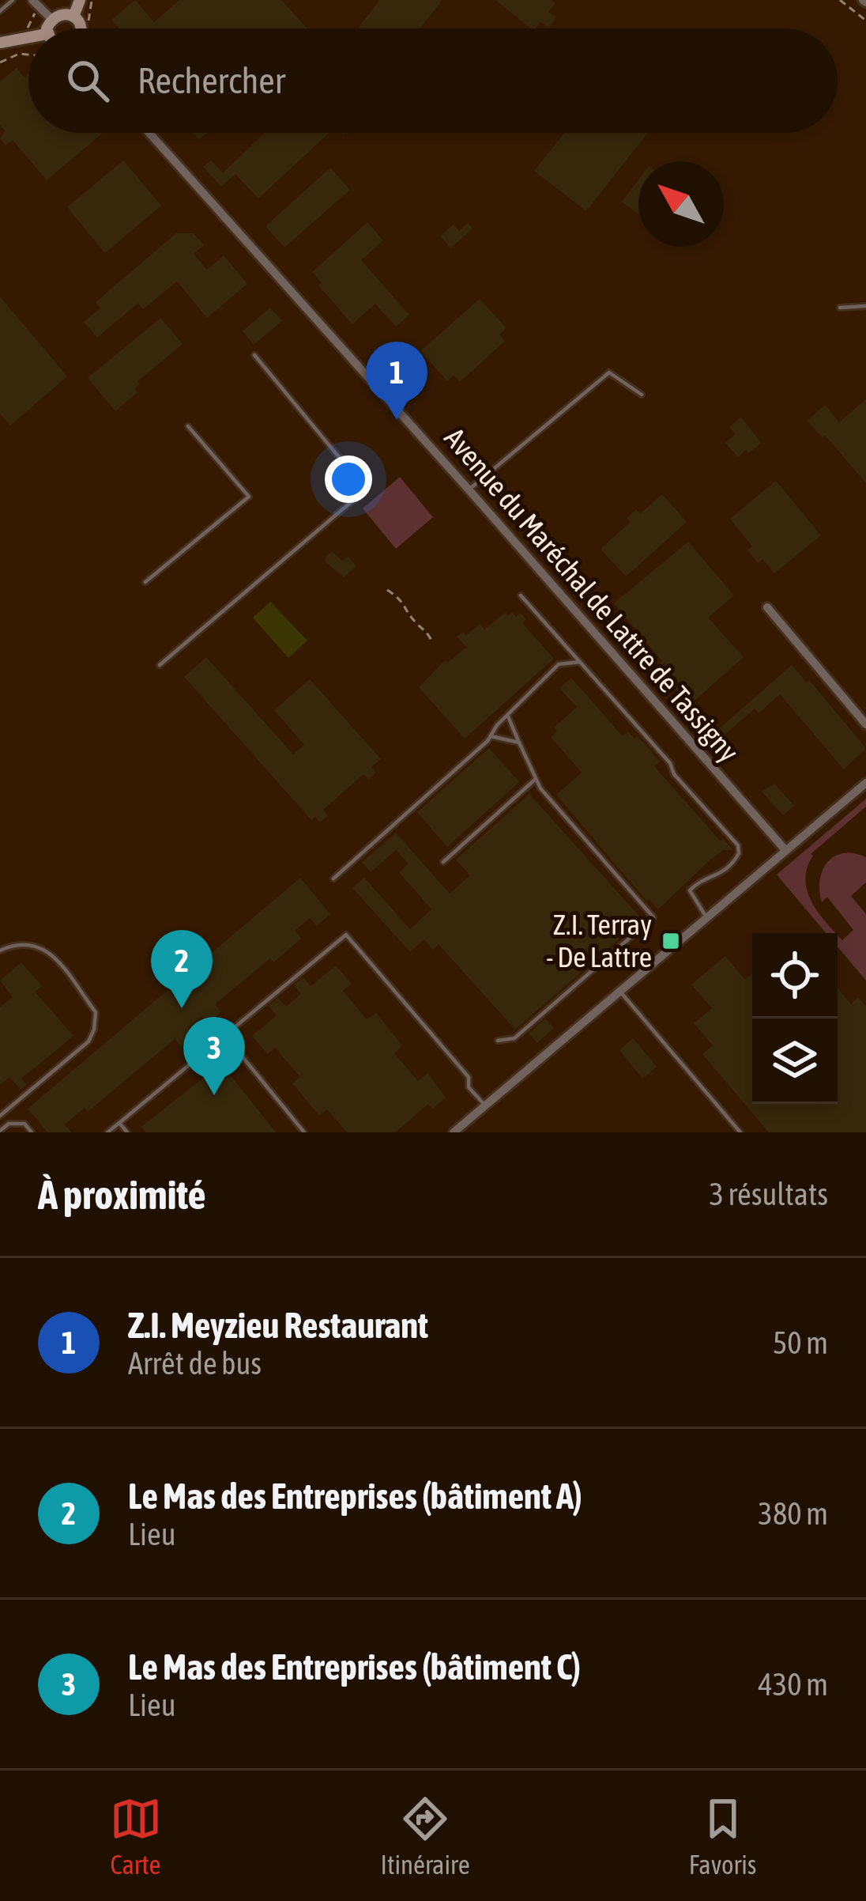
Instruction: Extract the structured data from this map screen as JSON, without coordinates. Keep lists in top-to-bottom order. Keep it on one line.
{"streets":{"street":["Avenue du Maréchal de Lattre de Tassigny"]},"places":{"transit":["Z.I. Terray - De Lattre"]},"north":"top left","page":{"search":"Rechercher","pins":["1","2","3"],"heading":["À proximité","3 résultats"],"list":[{"mark":"1","name":"Z.I. Meyzieu Restaurant","note":"Arrêt de bus","value":"50 m"},{"mark":"2","name":"Le Mas des Entreprises (bâtiment A)","note":"Lieu","value":"380 m"},{"mark":"3","name":"Le Mas des Entreprises (bâtiment C)","note":"Lieu","value":"430 m"}],"nav":["Carte","Itinéraire","Favoris"]}}
